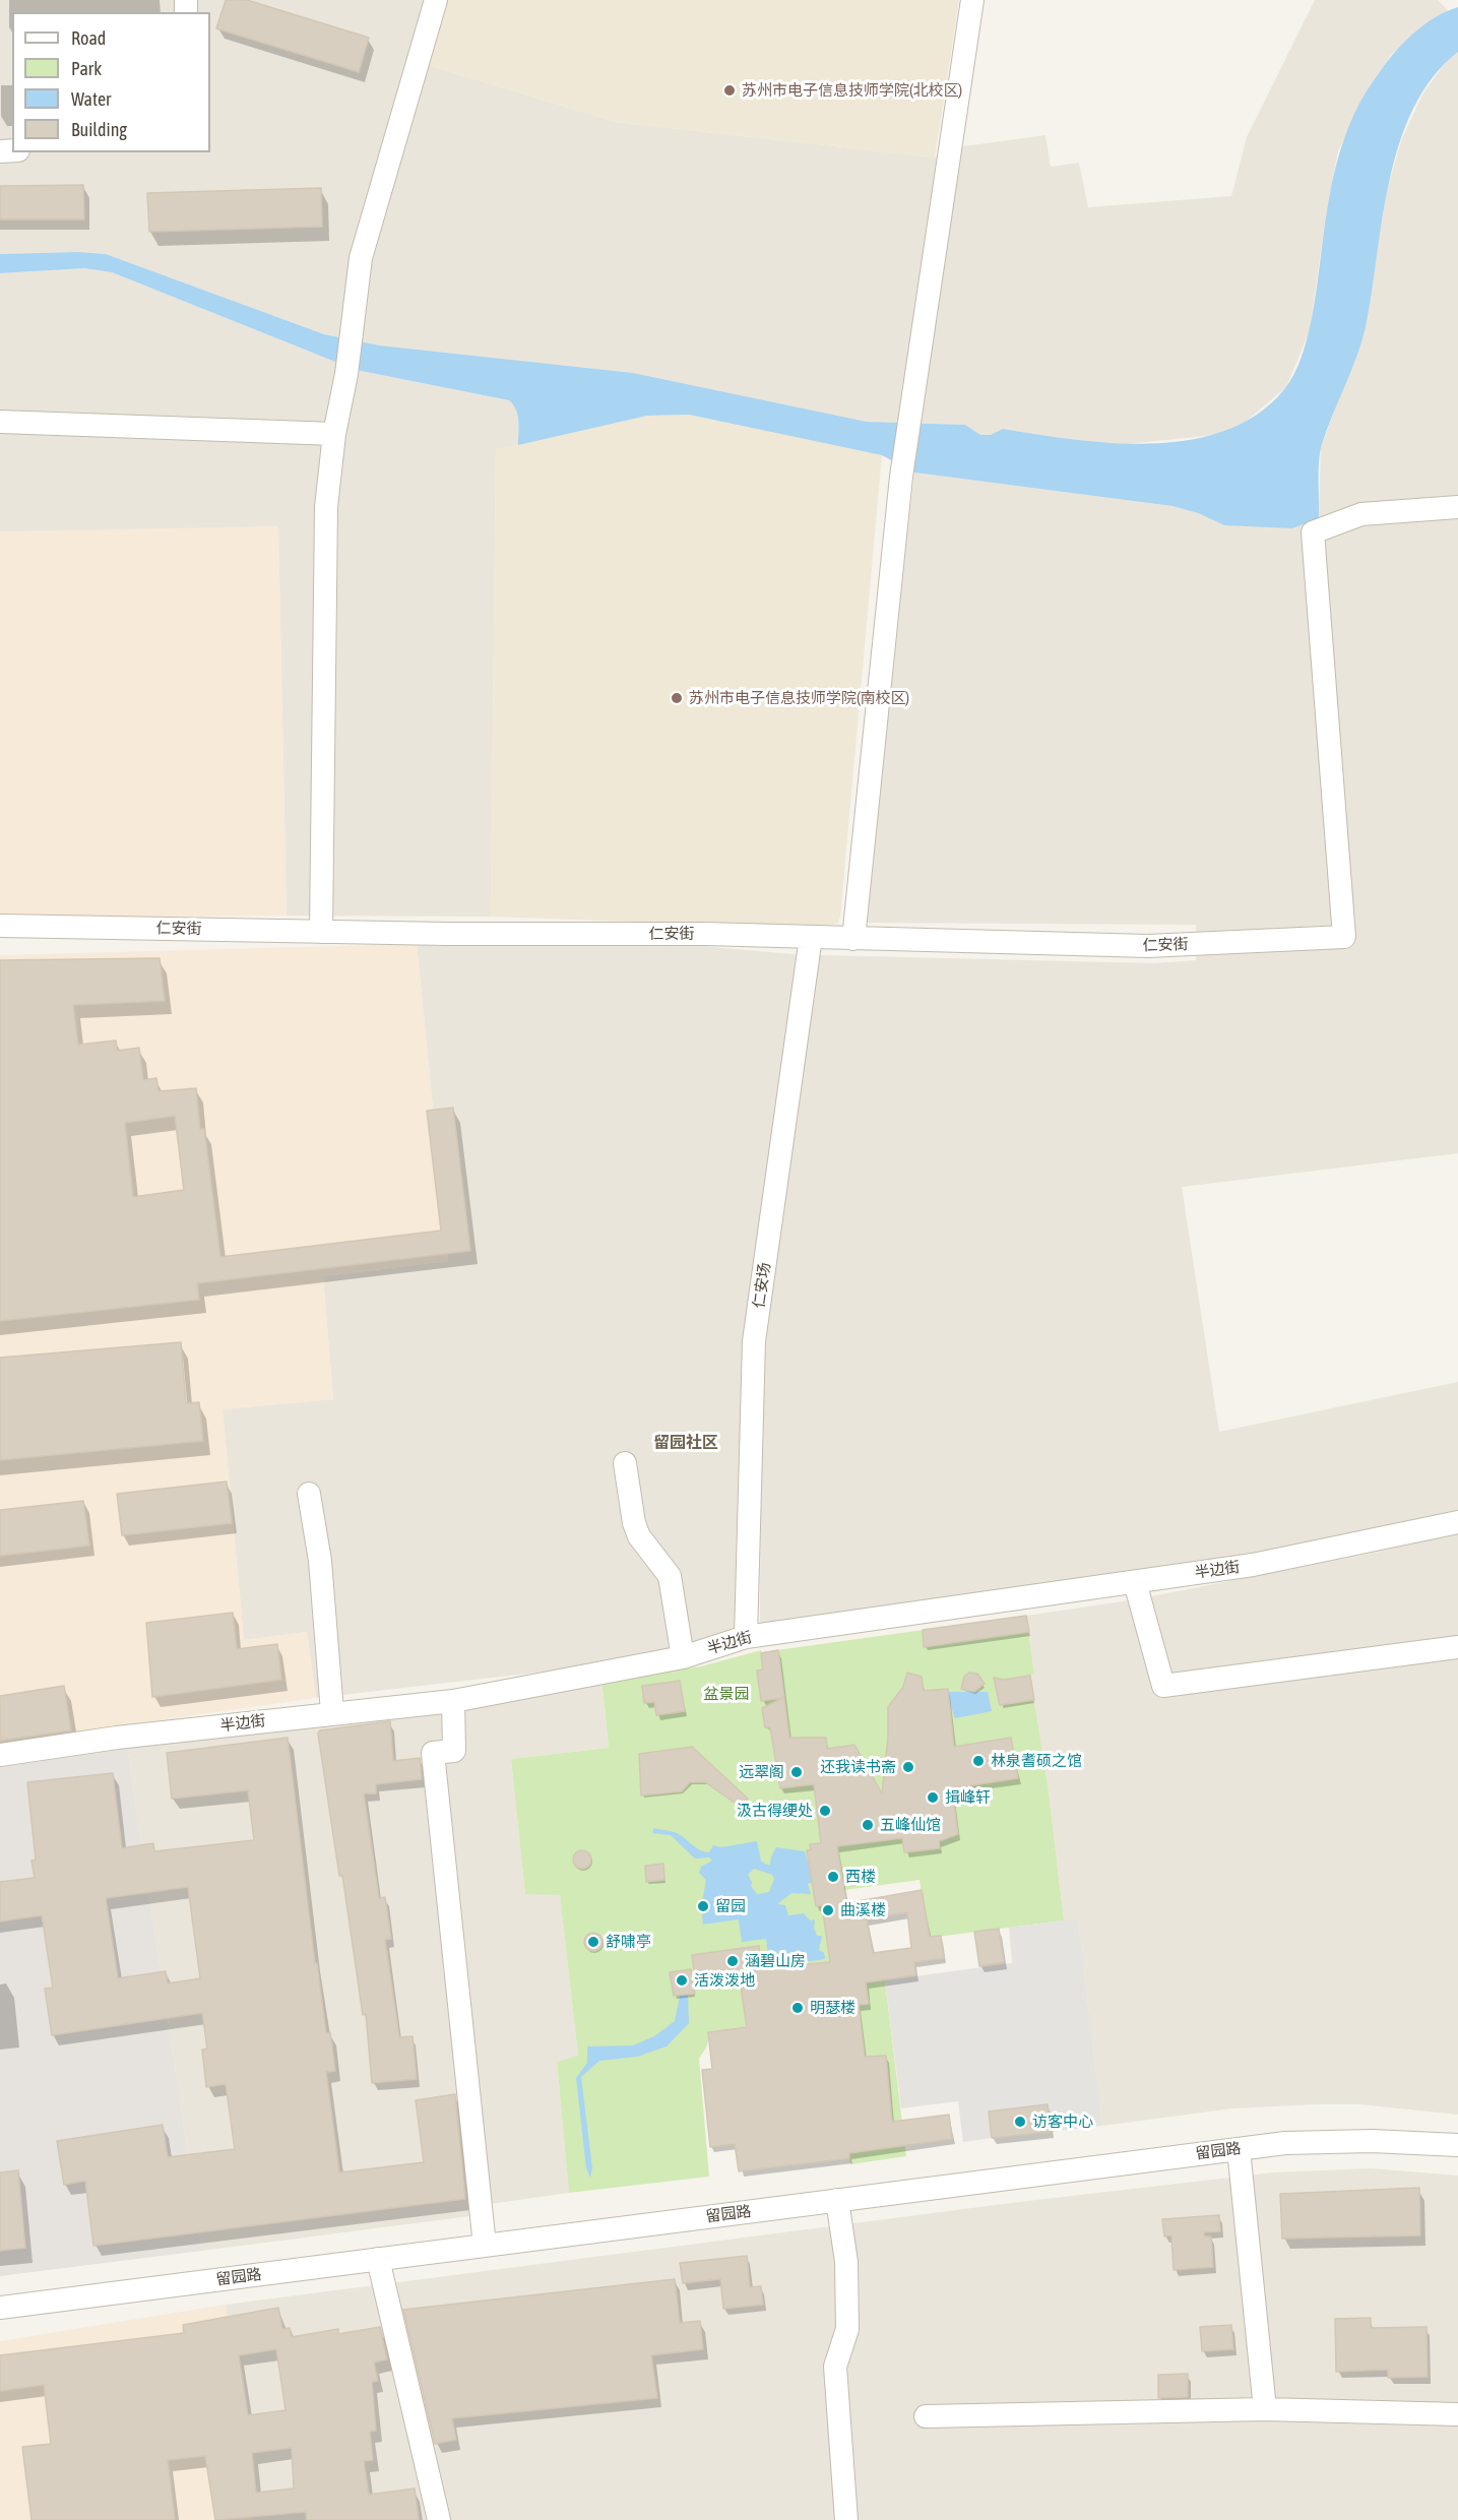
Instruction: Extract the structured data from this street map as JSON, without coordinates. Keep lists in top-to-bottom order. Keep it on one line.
{"streets":{"street":["仁安街","仁安场","半边街","留园路"]},"crossings":[["仁安街","仁安场"],["仁安场","半边街"]],"districts":["留园社区"],"parks":["盆景园"],"places":["苏州市电子信息技师学院(北校区)","苏州市电子信息技师学院(南校区)","林泉耆硕之馆","还我读书斋","远翠阁","揖峰轩","汲古得绠处","五峰仙馆","西楼","留园","曲溪楼","舒啸亭","涵碧山房","活泼泼地","明瑟楼","访客中心"],"legend":["Road","Park","Water","Building"]}
